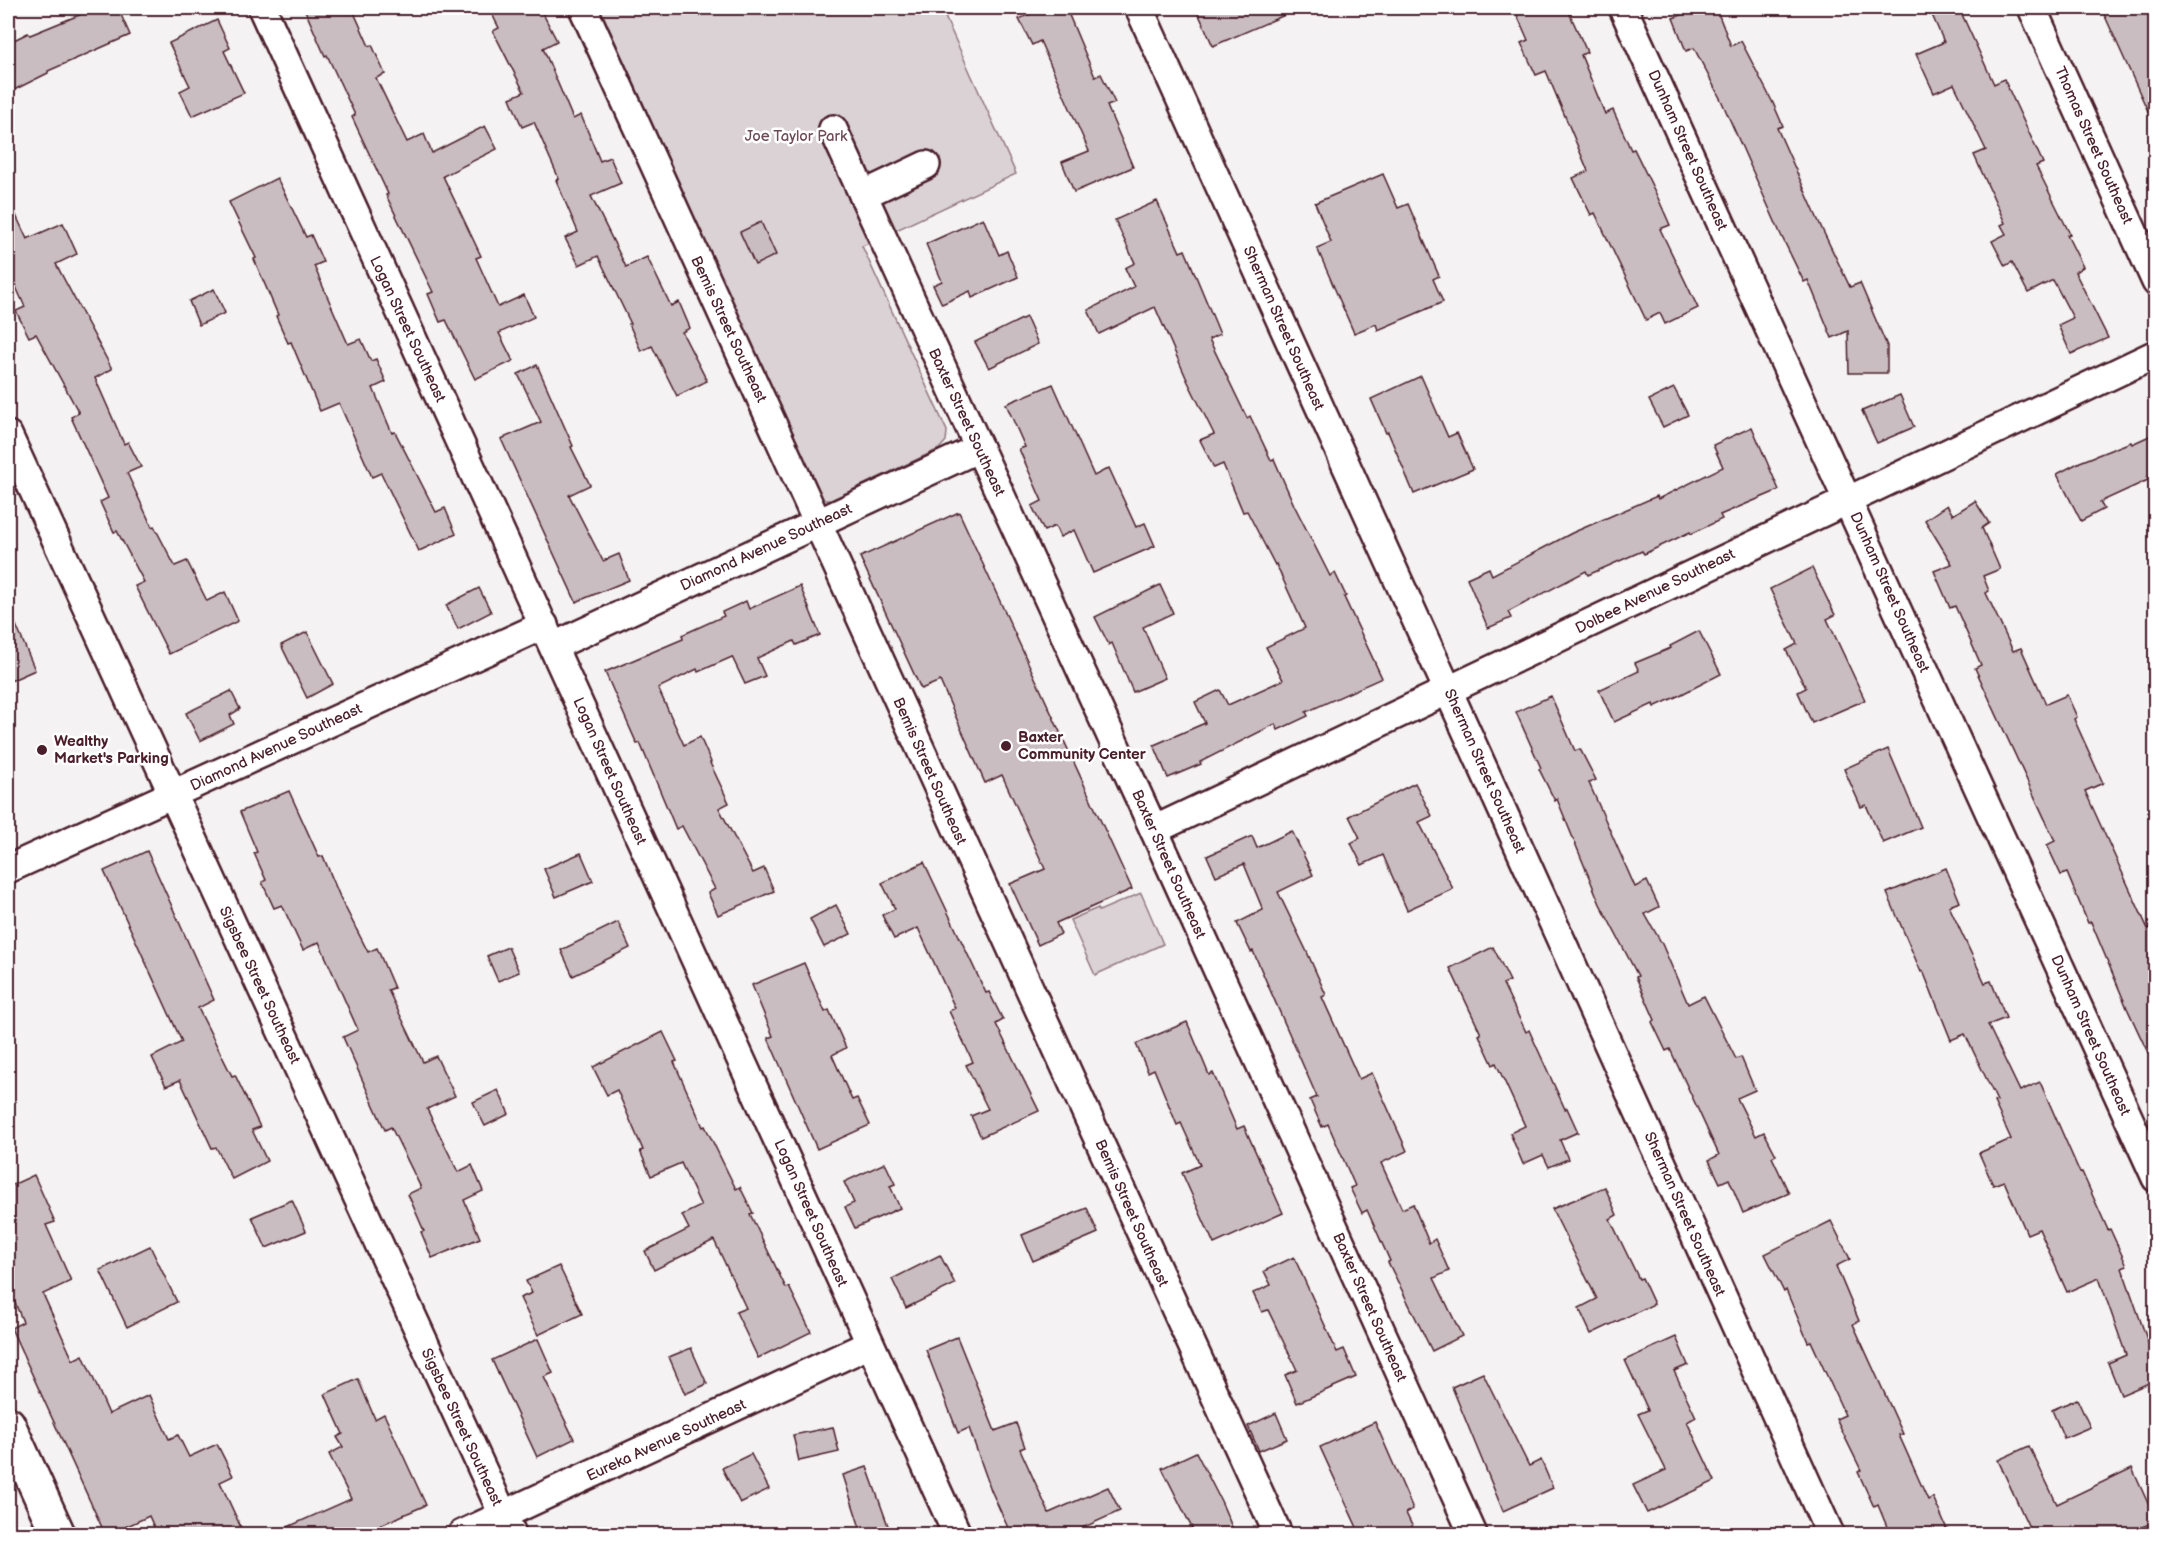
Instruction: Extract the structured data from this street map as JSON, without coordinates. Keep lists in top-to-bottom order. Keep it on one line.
{"streets":{"street":["Thomas Street Southeast","Dunham Street Southeast","Sherman Street Southeast","Logan Street Southeast","Bemis Street Southeast","Baxter Street Southeast","Diamond Avenue Southeast","Dolbee Avenue Southeast","Sigsbee Street Southeast","Eureka Avenue Southeast"]},"crossings":[["Dunham Street Southeast","Dolbee Avenue Southeast"],["Sherman Street Southeast","Dolbee Avenue Southeast"],["Logan Street Southeast","Diamond Avenue Southeast"],["Logan Street Southeast","Eureka Avenue Southeast"],["Bemis Street Southeast","Diamond Avenue Southeast"],["Baxter Street Southeast","Diamond Avenue Southeast"],["Baxter Street Southeast","Dolbee Avenue Southeast"],["Diamond Avenue Southeast","Sigsbee Street Southeast"],["Sigsbee Street Southeast","Eureka Avenue Southeast"]],"parks":["Joe Taylor Park"],"places":["Baxter Community Center","Wealthy Market's Parking"]}
